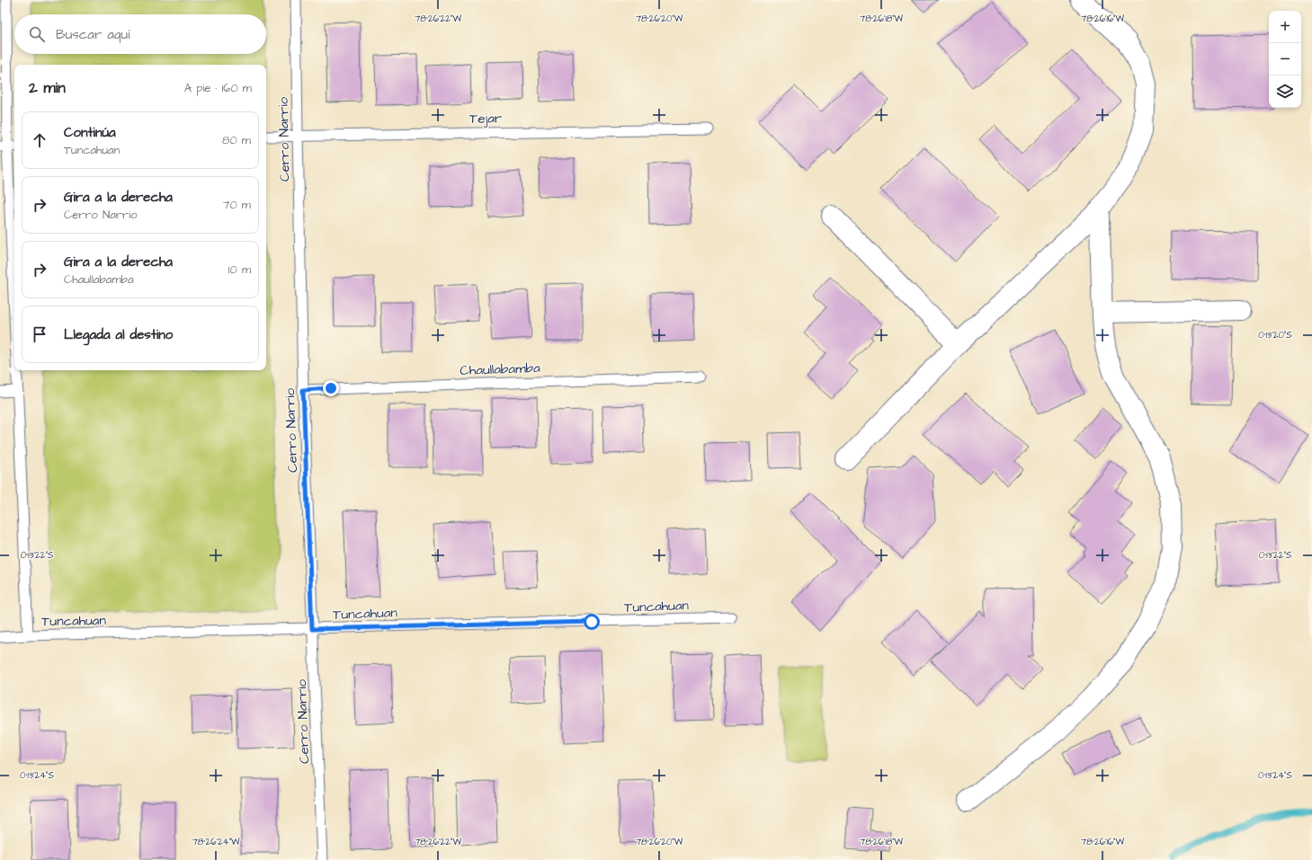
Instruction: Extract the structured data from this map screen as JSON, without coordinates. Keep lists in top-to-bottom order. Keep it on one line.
{"streets":{"lane":["Tejar","Cerro Narrio","Chaullabamba","Tuncahuan"]},"crossings":[["Tejar","Cerro Narrio"],["Cerro Narrio","Chaullabamba"],["Cerro Narrio","Tuncahuan"]],"page":{"map_buttons":["+","−"],"search":"Buscar aquí","heading":["2 min","A pie · 160 m"],"list":[["Continúa","Tuncahuan","80 m"],["Gira a la derecha","Cerro Narrio","70 m"],["Gira a la derecha","Chaullabamba","10 m"],"Llegada al destino"]},"coordinates":["78°26'22\"W","78°26'20\"W","78°26'18\"W","78°26'16\"W","0°13'20\"S","0°13'22\"S","0°13'24\"S","78°26'24\"W"]}
